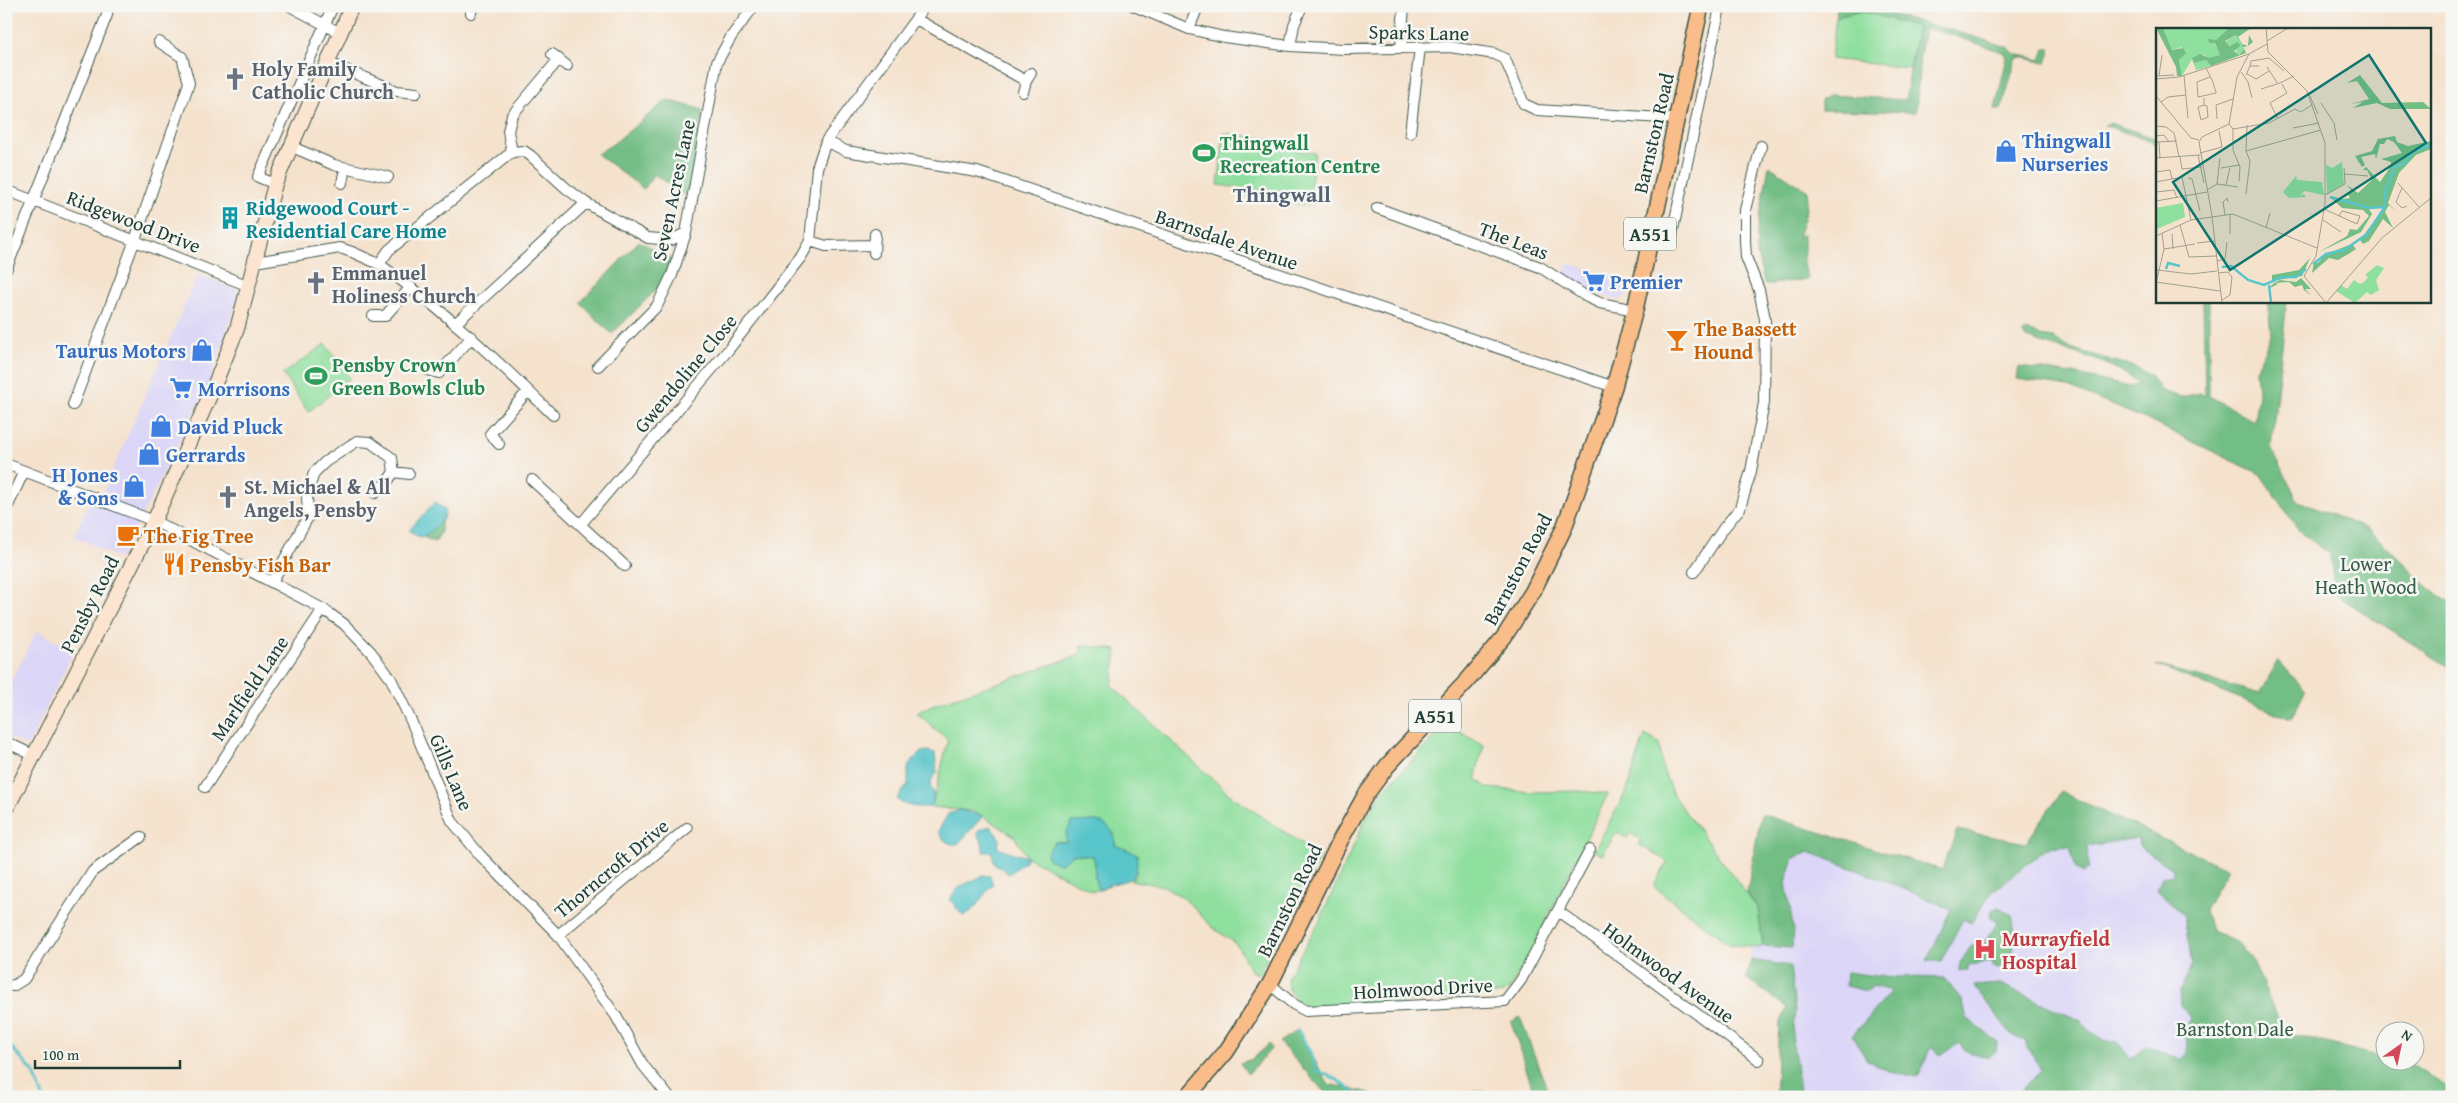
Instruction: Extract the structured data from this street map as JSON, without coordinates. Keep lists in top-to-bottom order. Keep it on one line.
{"streets":{"main road":["Barnston Road","A551","Pensby Road"],"street":["Sparks Lane","Seven Acres Lane","Ridgewood Drive","Barnsdale Avenue","The Leas","Gwendoline Close","Marlfield Lane","Gills Lane","Thorncroft Drive","Holmwood Avenue","Holmwood Drive"]},"crossings":[["Sparks Lane","Barnston Road"],["Barnston Road","Barnsdale Avenue"],["Barnston Road","The Leas"],["Barnston Road","Holmwood Drive"],["Ridgewood Drive","Pensby Road"],["Pensby Road","Gills Lane"],["Marlfield Lane","Gills Lane"],["Gills Lane","Thorncroft Drive"],["Holmwood Avenue","Holmwood Drive"]],"districts":["Thingwall"],"parks":["Lower Heath Wood","Barnston Dale"],"places":{"church":["Holy Family Catholic Church","Emmanuel Holiness Church","St. Michael & All Angels, Pensby"],"shop":["Thingwall Nurseries","Taurus Motors","David Pluck","Gerrards","H Jones & Sons"],"sports":["Thingwall Recreation Centre","Pensby Crown Green Bowls Club"],"building":["Ridgewood Court - Residential Care Home"],"supermarket":["Premier","Morrisons"],"bar":["The Bassett Hound"],"cafe":["The Fig Tree"],"restaurant":["Pensby Fish Bar"],"hospital":["Murrayfield Hospital"]},"scale_bar":"100 m","north":"top right"}
